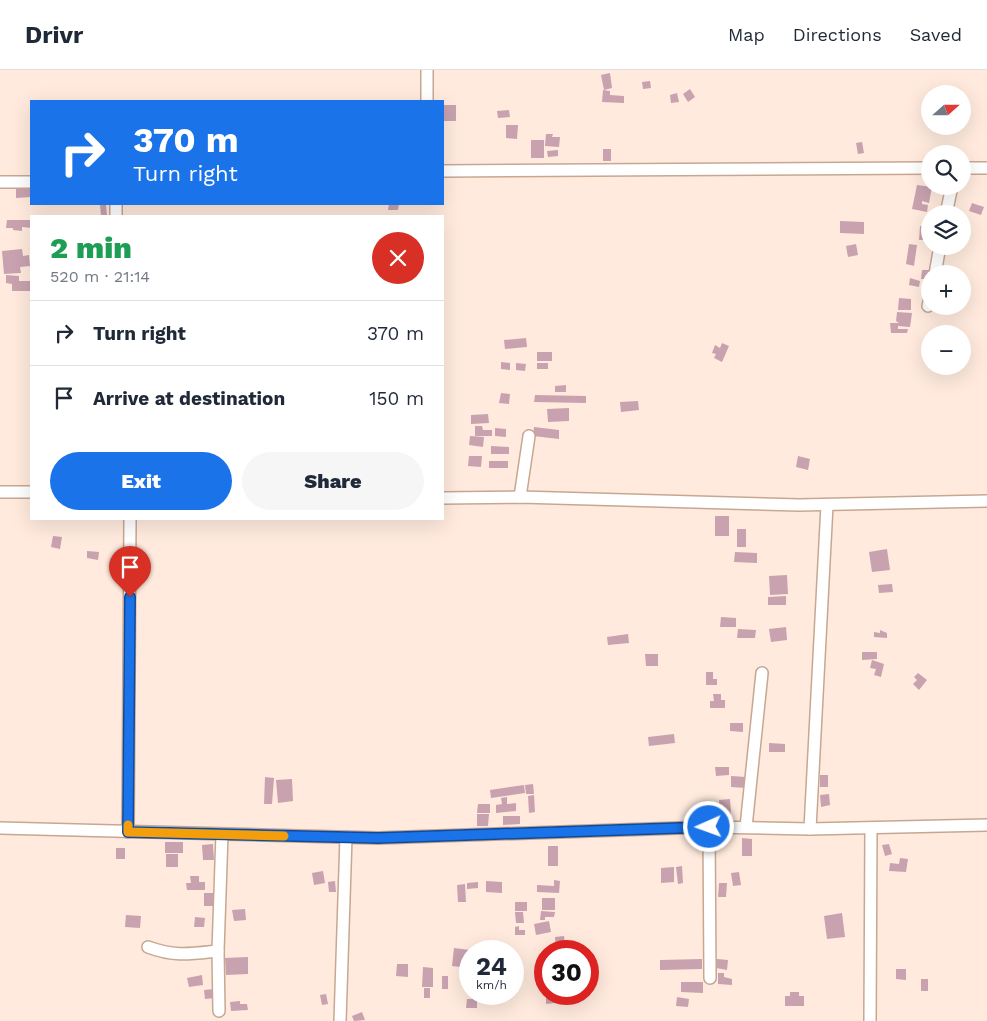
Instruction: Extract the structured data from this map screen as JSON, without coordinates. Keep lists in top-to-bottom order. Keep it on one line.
{"north":"right","page":{"header":"Drivr","nav":["Map","Directions","Saved"],"map_buttons":["+","−"],"turn":["370 m","Turn right"],"heading":["2 min","520 m · 21:14"],"list":[{"name":"Turn right","value":"370 m"},{"name":"Arrive at destination","value":"150 m"}],"buttons":["Exit","Share"],"speed":"24 km/h","limit":"30"}}
